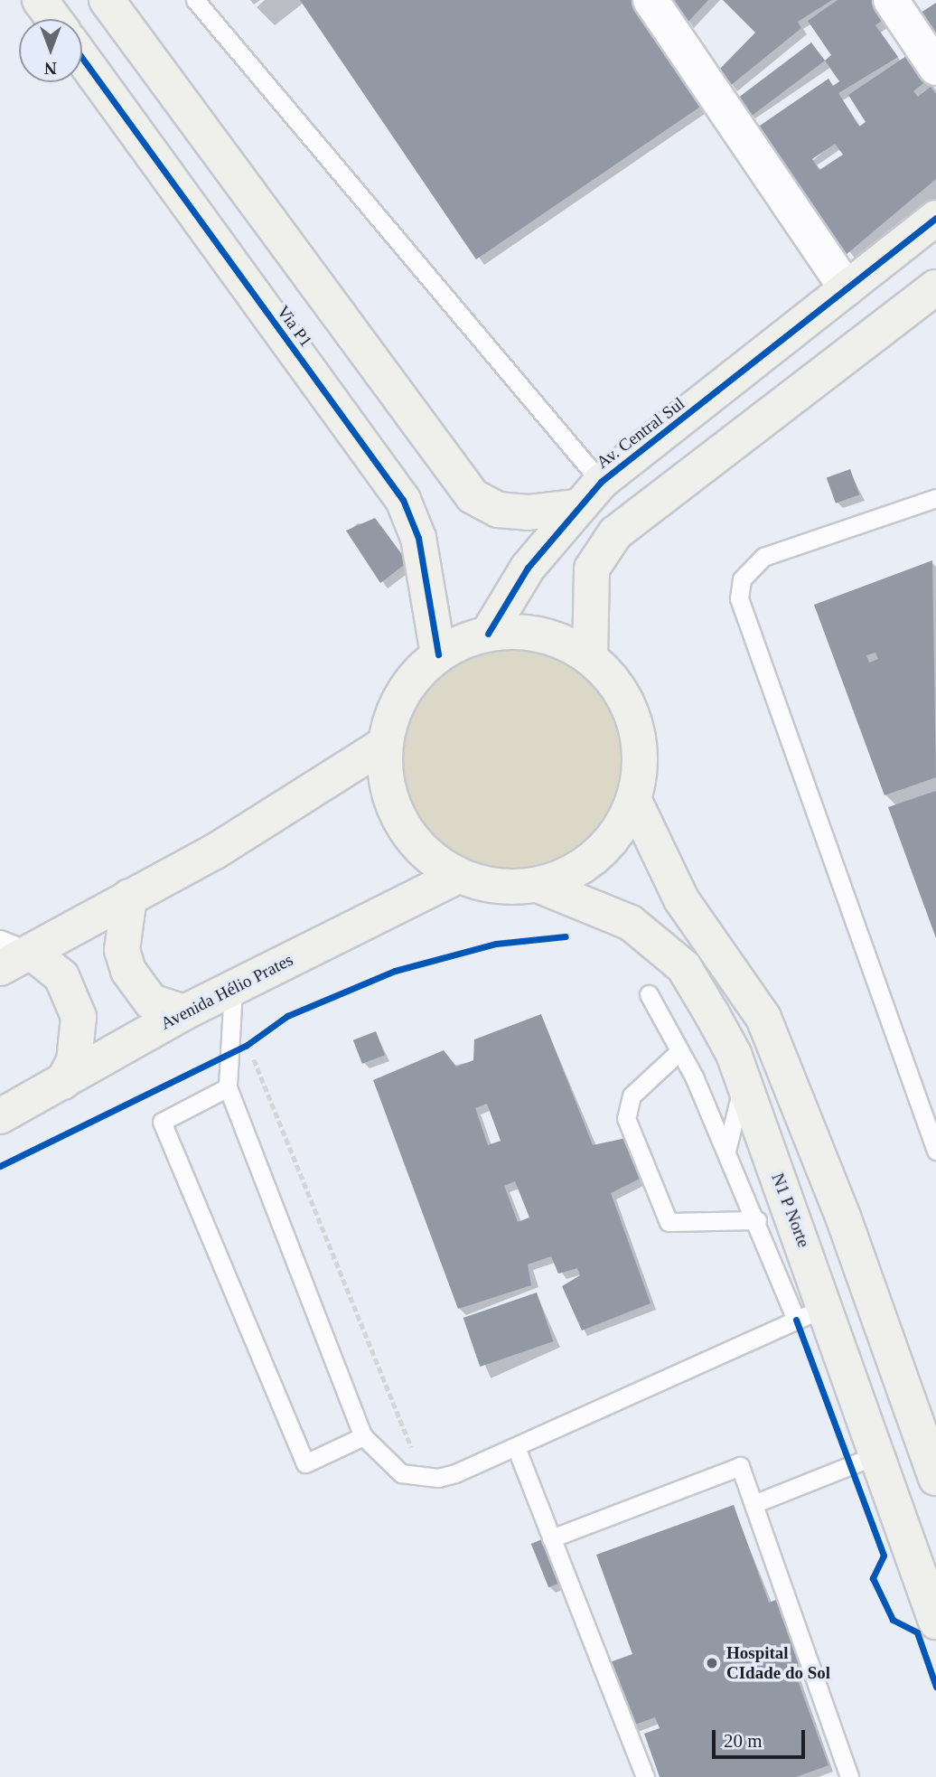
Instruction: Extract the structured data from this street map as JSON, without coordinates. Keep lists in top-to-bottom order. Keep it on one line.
{"streets":{"main road":["Via P1","Av. Central Sul","Avenida Hélio Prates","N1 P Norte"]},"places":["Hospital CIdade do Sol"],"scale_bar":"20 m","north":"bottom"}
